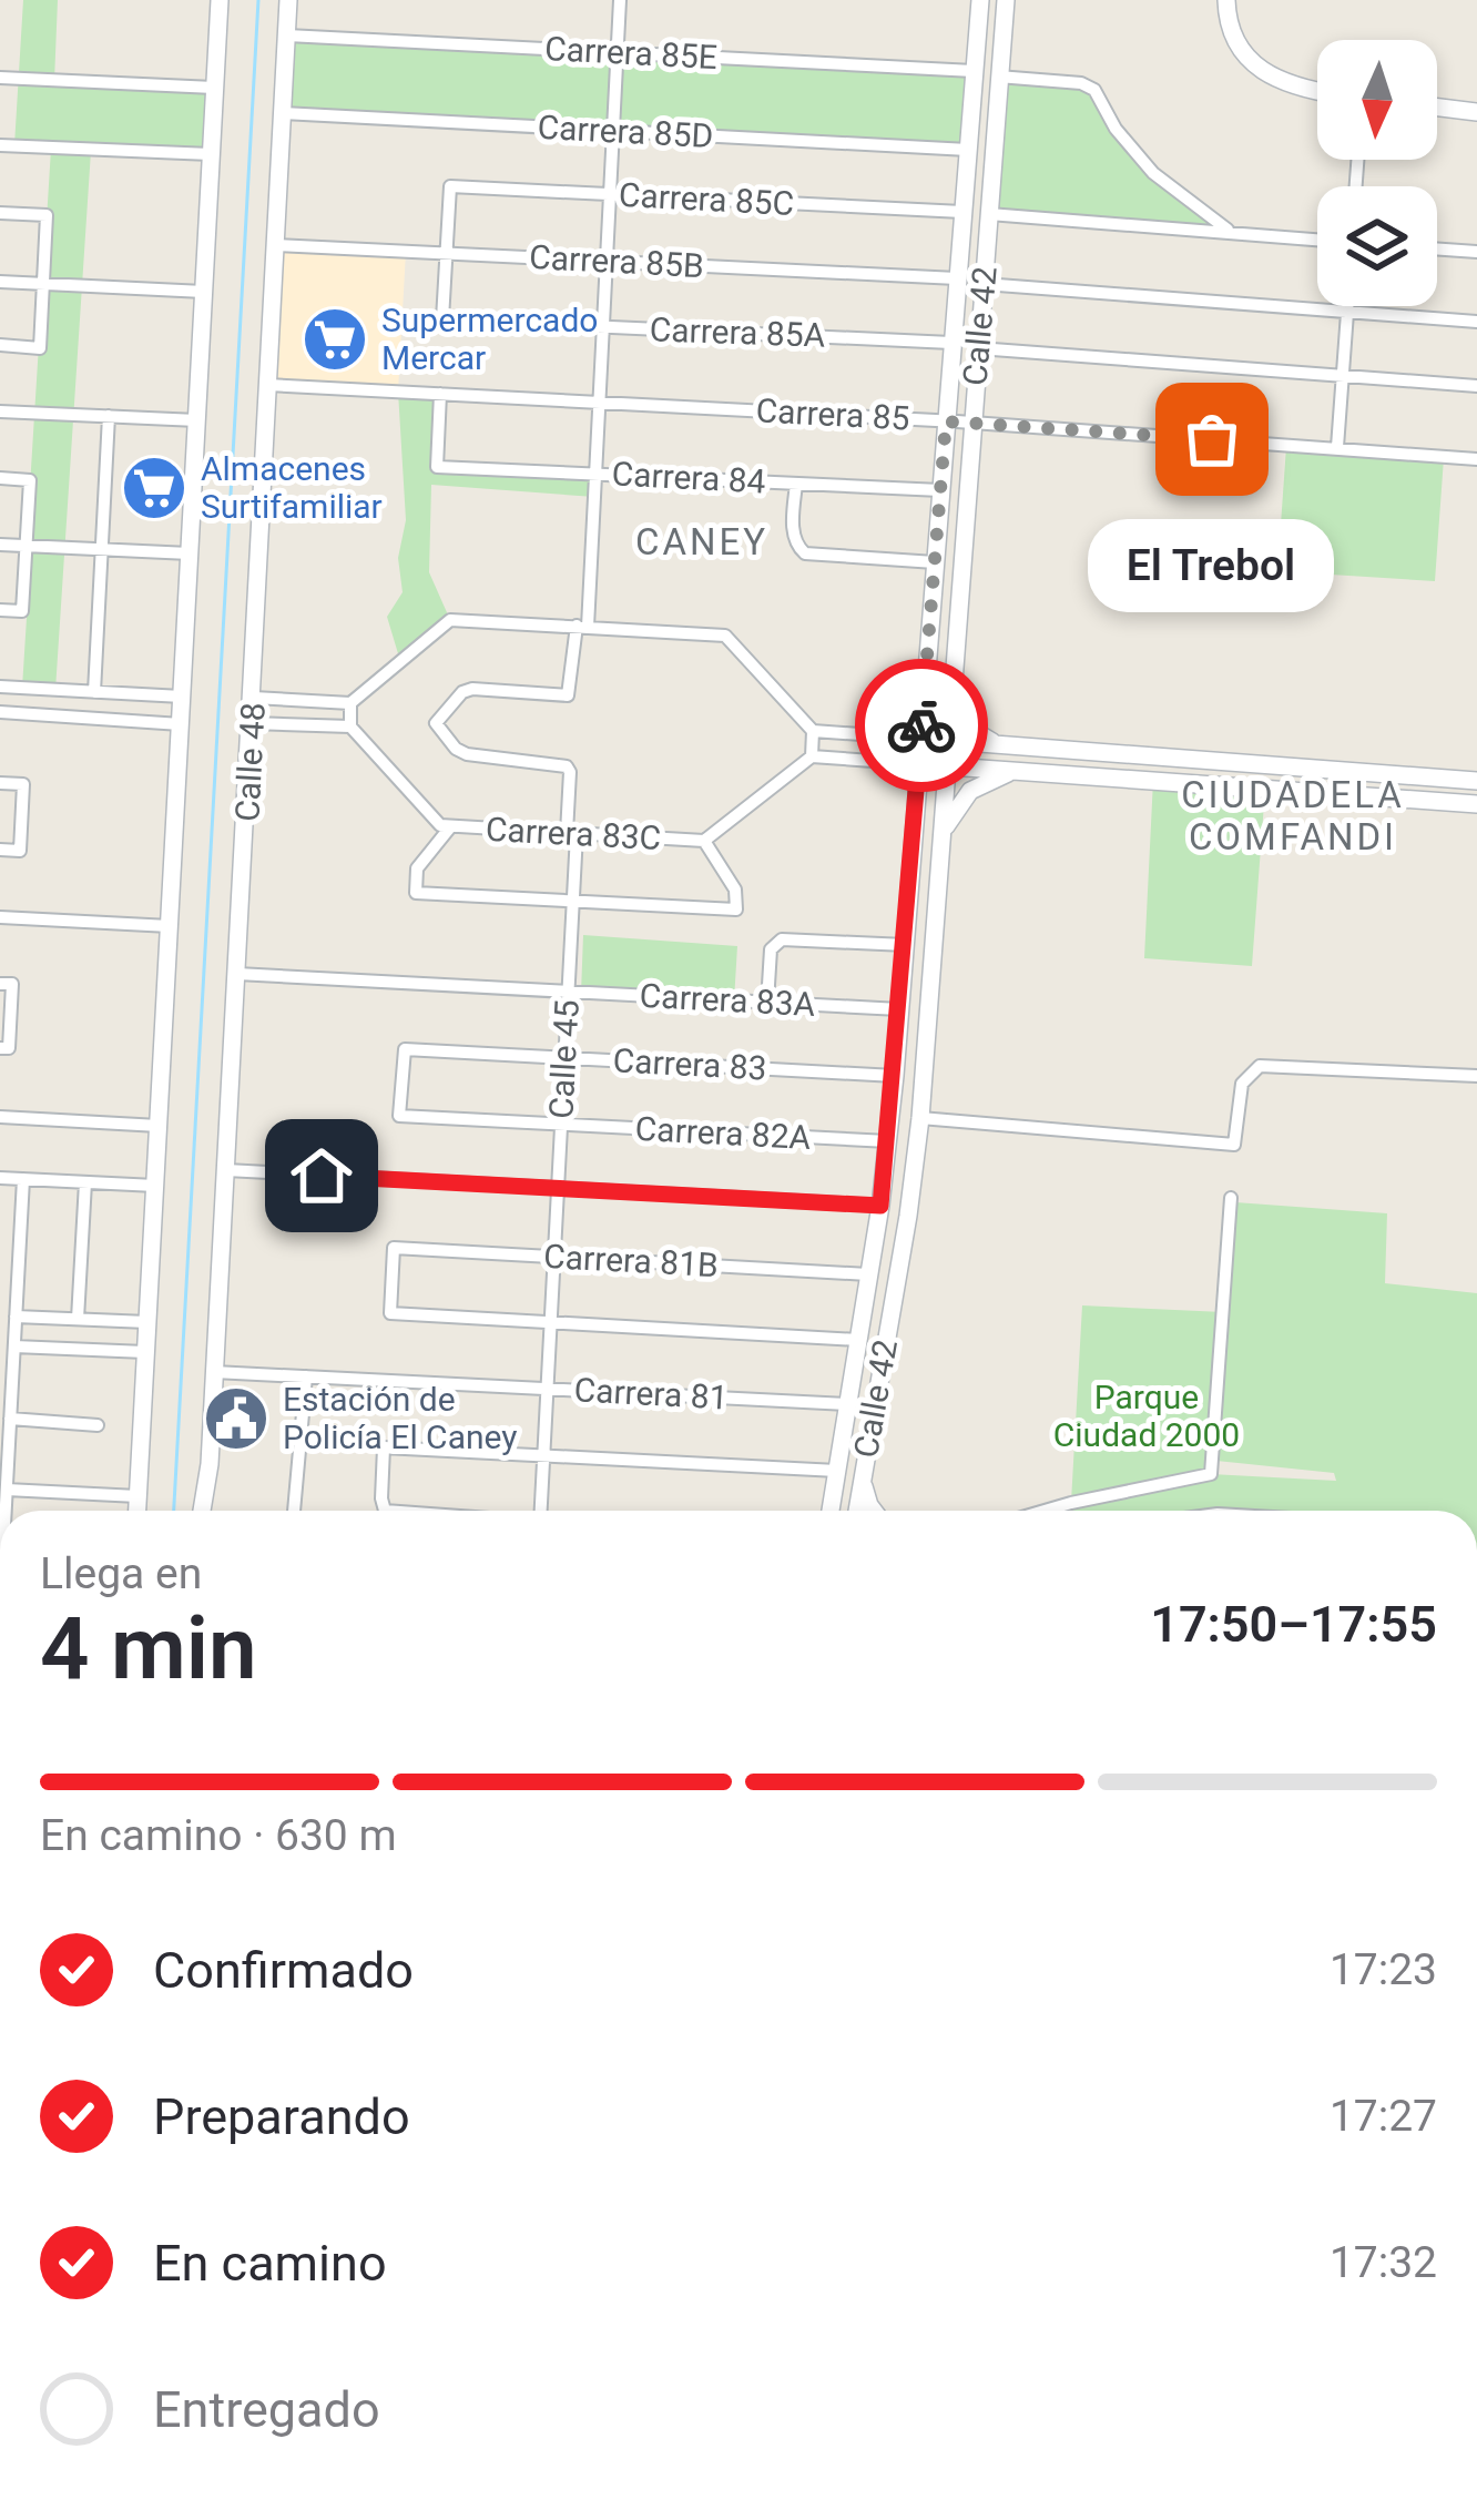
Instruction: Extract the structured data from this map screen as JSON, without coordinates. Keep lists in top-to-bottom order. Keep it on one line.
{"streets":{"street":["Carrera 85E","Carrera 85D","Carrera 85C","Carrera 85B","Calle 42","Carrera 85A","Carrera 85","Carrera 84","Calle 48","Carrera 83C","Carrera 83A","Calle 45","Carrera 83","Carrera 82A","Carrera 81B","Carrera 81"]},"crossings":[["Carrera 85E","Calle 42"],["Carrera 85E","Calle 48"],["Carrera 85D","Calle 42"],["Carrera 85D","Calle 48"],["Carrera 85C","Carrera 85B"],["Carrera 85C","Calle 42"],["Carrera 85C","Carrera 85A"],["Carrera 85B","Calle 42"],["Carrera 85B","Carrera 85A"],["Carrera 85B","Calle 48"],["Calle 42","Carrera 85A"],["Calle 42","Carrera 85"],["Calle 42","Carrera 84"],["Calle 42","Carrera 83A"],["Calle 42","Carrera 83"],["Calle 42","Carrera 82A"],["Calle 42","Carrera 81B"],["Calle 42","Carrera 81"],["Carrera 85","Carrera 84"],["Carrera 85","Calle 48"],["Calle 48","Carrera 83A"],["Calle 48","Carrera 81"],["Carrera 83C","Calle 45"],["Carrera 83A","Calle 45"],["Calle 45","Carrera 83"],["Calle 45","Carrera 82A"],["Calle 45","Carrera 81B"],["Calle 45","Carrera 81"],["Carrera 83","Carrera 82A"]],"districts":["CANEY","CIUDADELA COMFANDI"],"parks":["Parque Ciudad 2000"],"places":{"supermarket":["Supermercado Mercar","Almacenes Surtifamiliar"],"other":["El Trebol"],"public building":["Estación de Policía El Caney"]},"north":"bottom","page":{"bubble":"El Trebol","heading":["4 min","Llega en","17:50–17:55"],"bar":"En camino · 630 m","list":[["Confirmado","17:23"],["Preparando","17:27"],["En camino","17:32"],"Entregado"]}}
